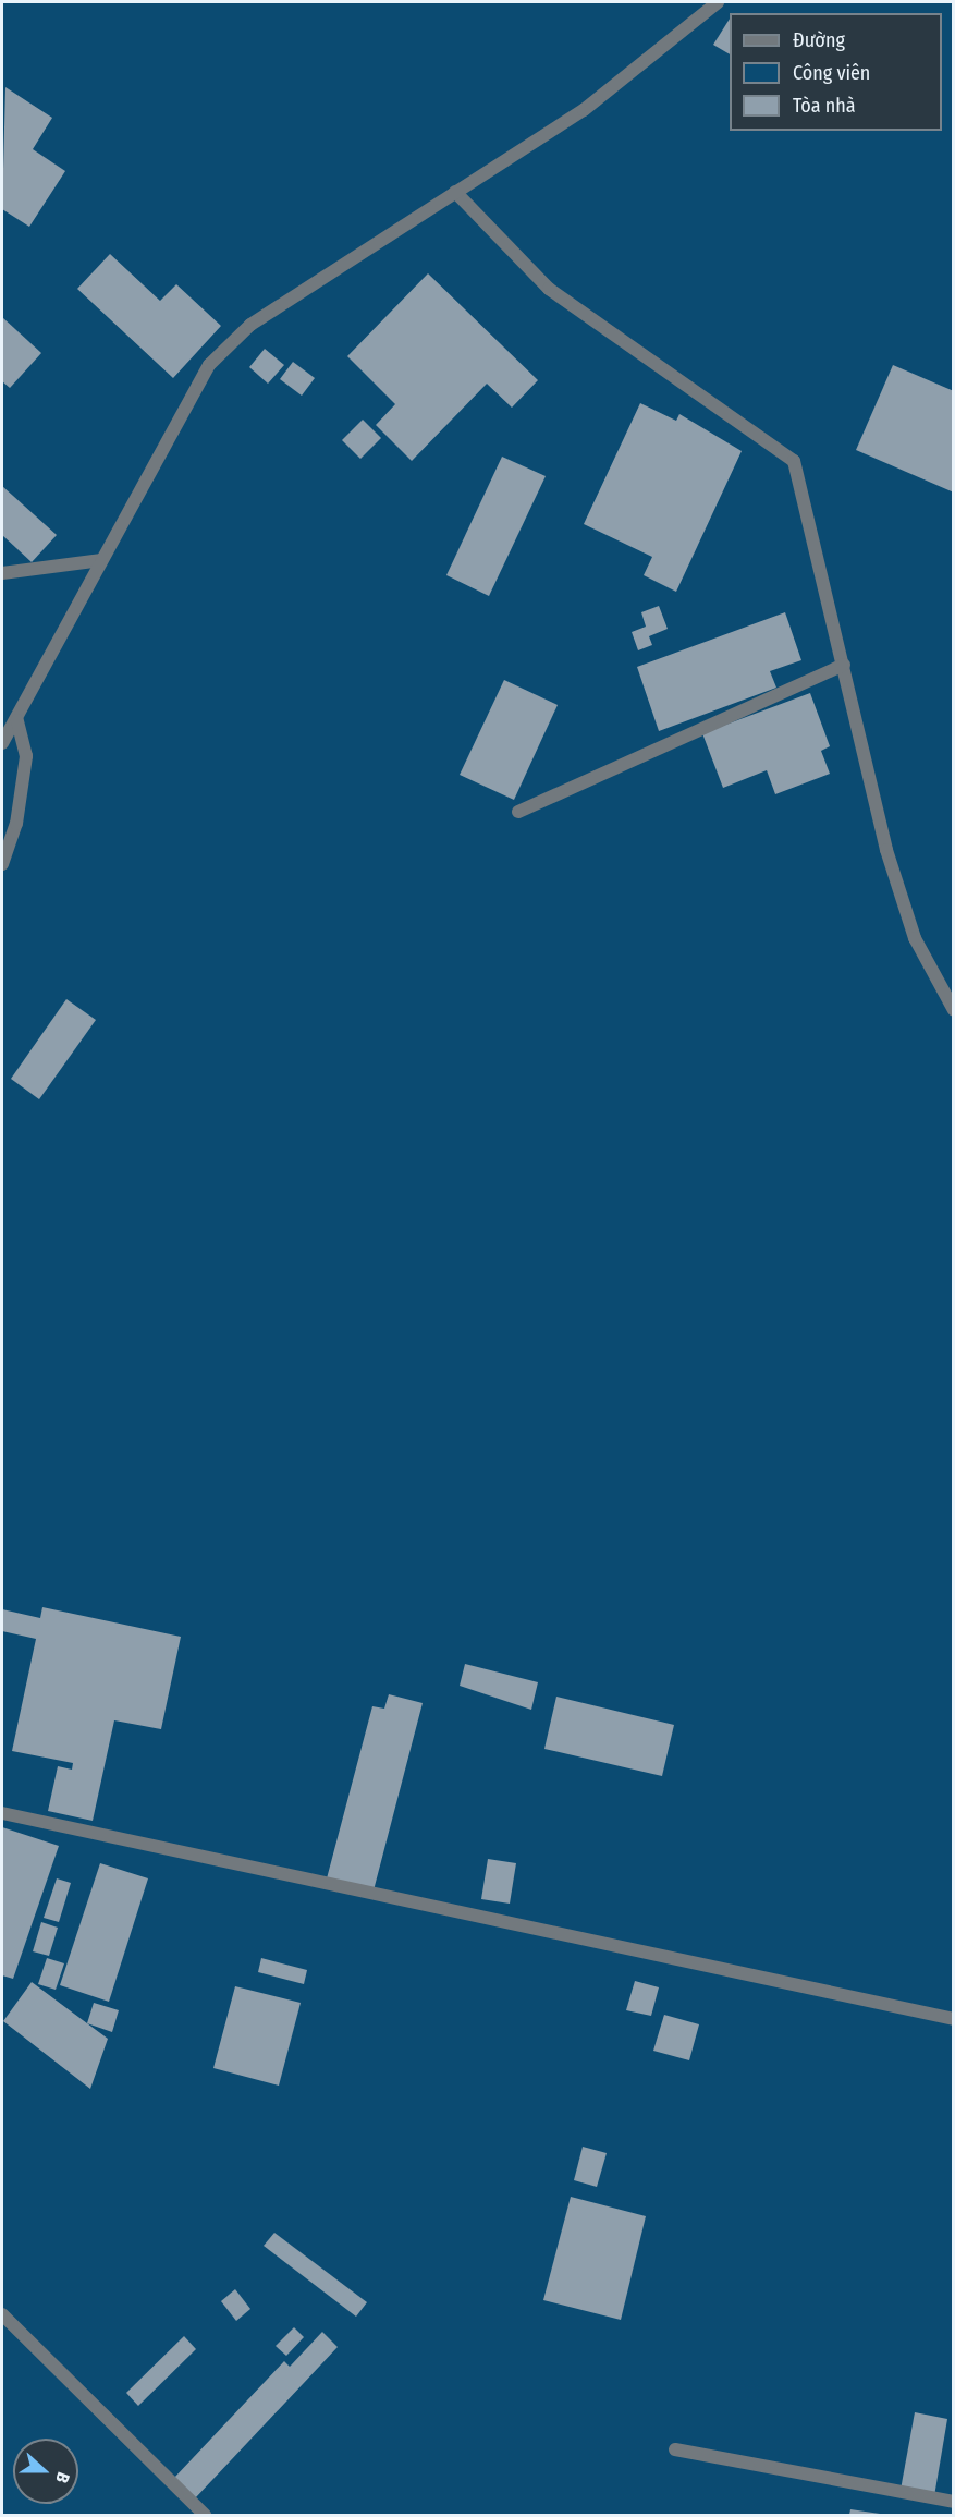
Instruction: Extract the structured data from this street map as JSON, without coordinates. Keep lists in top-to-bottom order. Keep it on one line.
{"legend":["Đường","Công viên","Tòa nhà"],"north":"right"}
